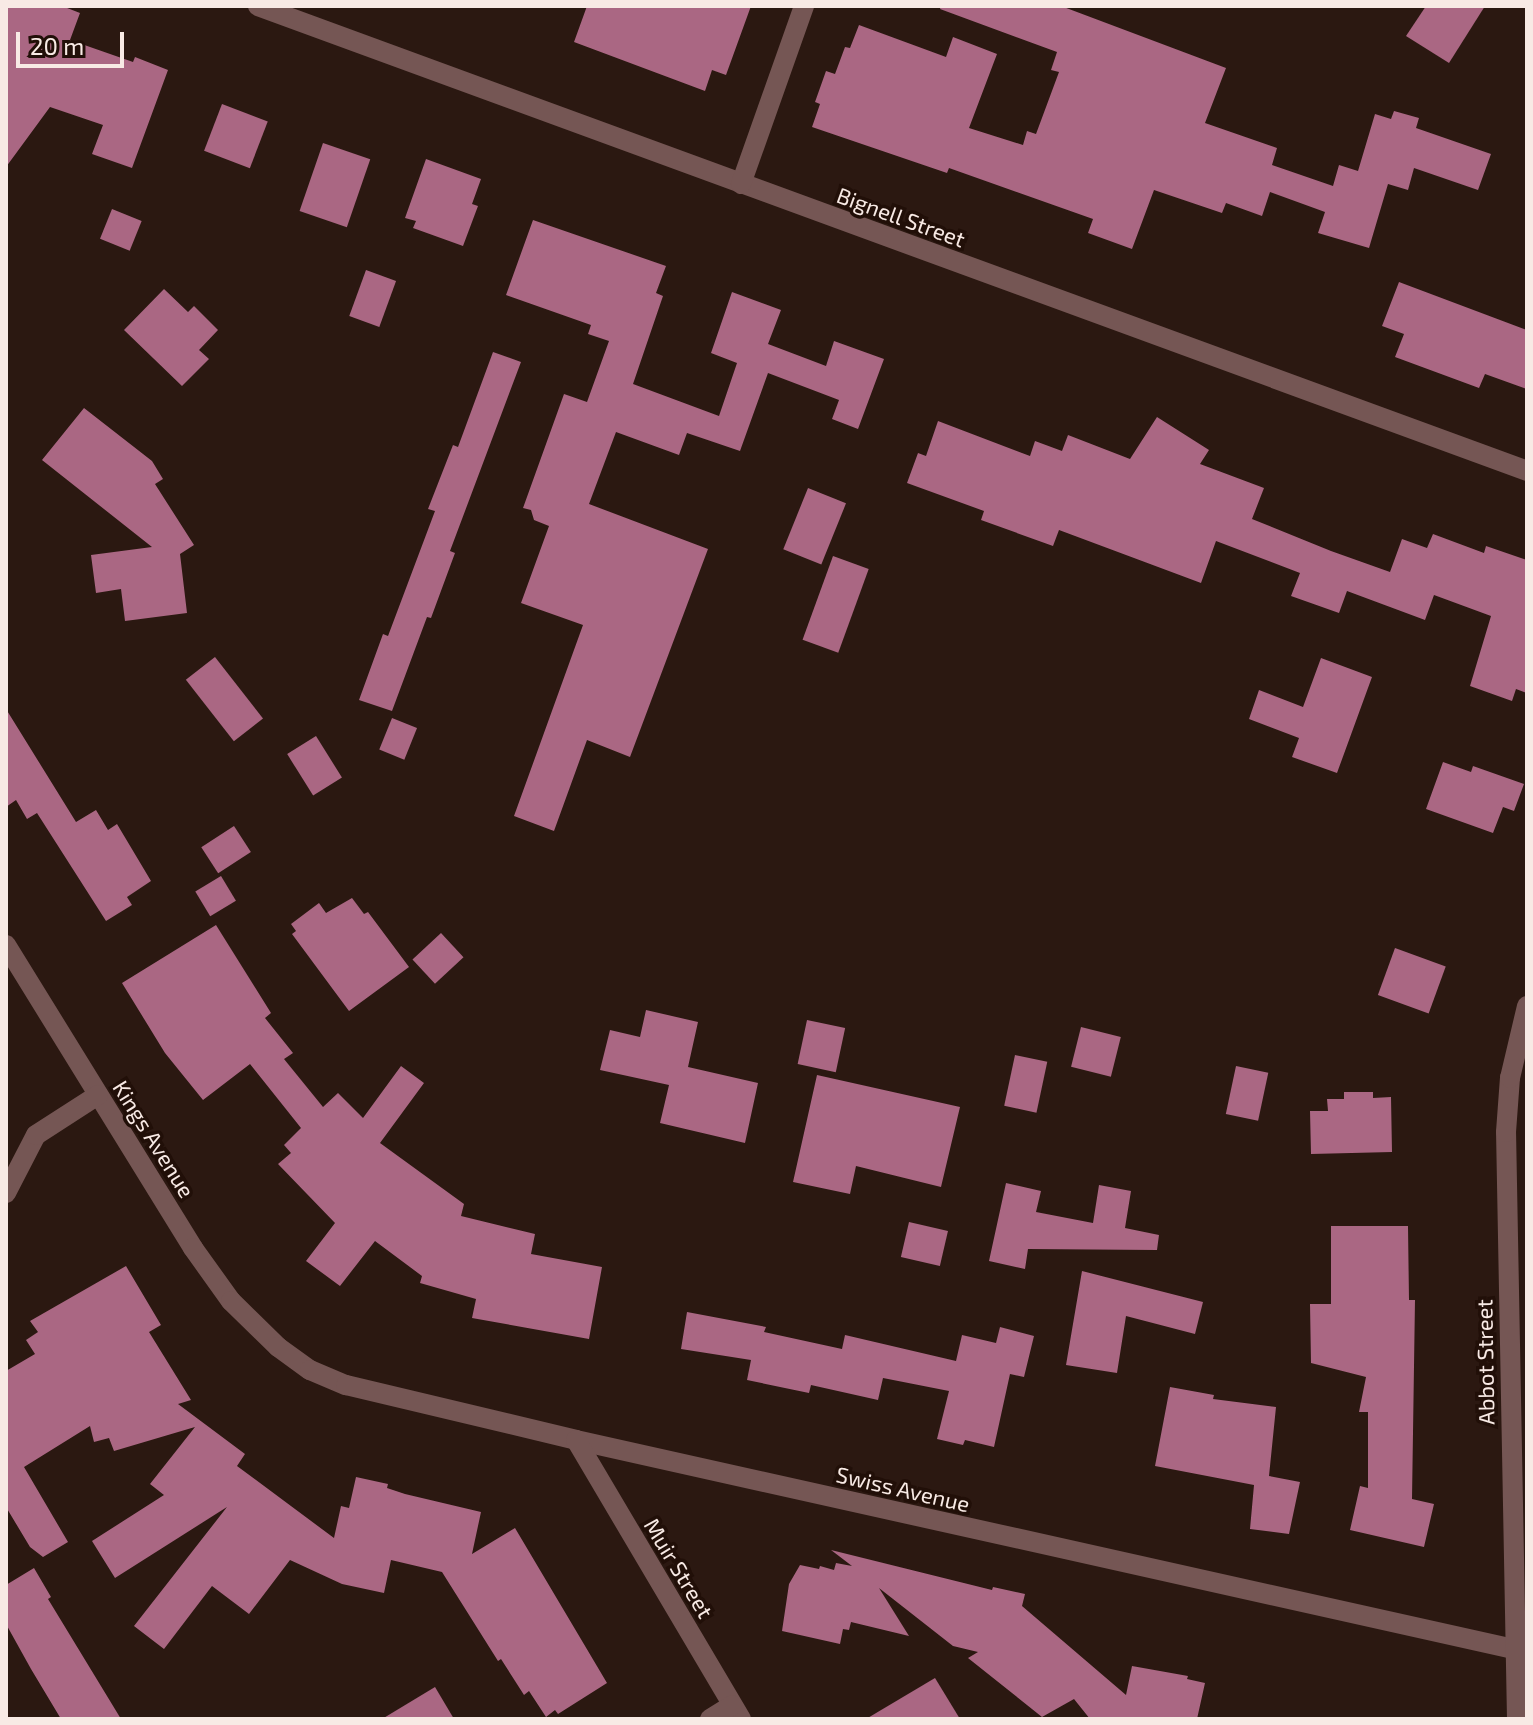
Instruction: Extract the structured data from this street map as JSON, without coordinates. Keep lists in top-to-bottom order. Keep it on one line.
{"streets":{"street":["Bignell Street","Kings Avenue","Abbot Street","Swiss Avenue","Muir Street"]},"crossings":[["Kings Avenue","Swiss Avenue"],["Abbot Street","Swiss Avenue"],["Swiss Avenue","Muir Street"]],"scale_bar":"20 m"}
